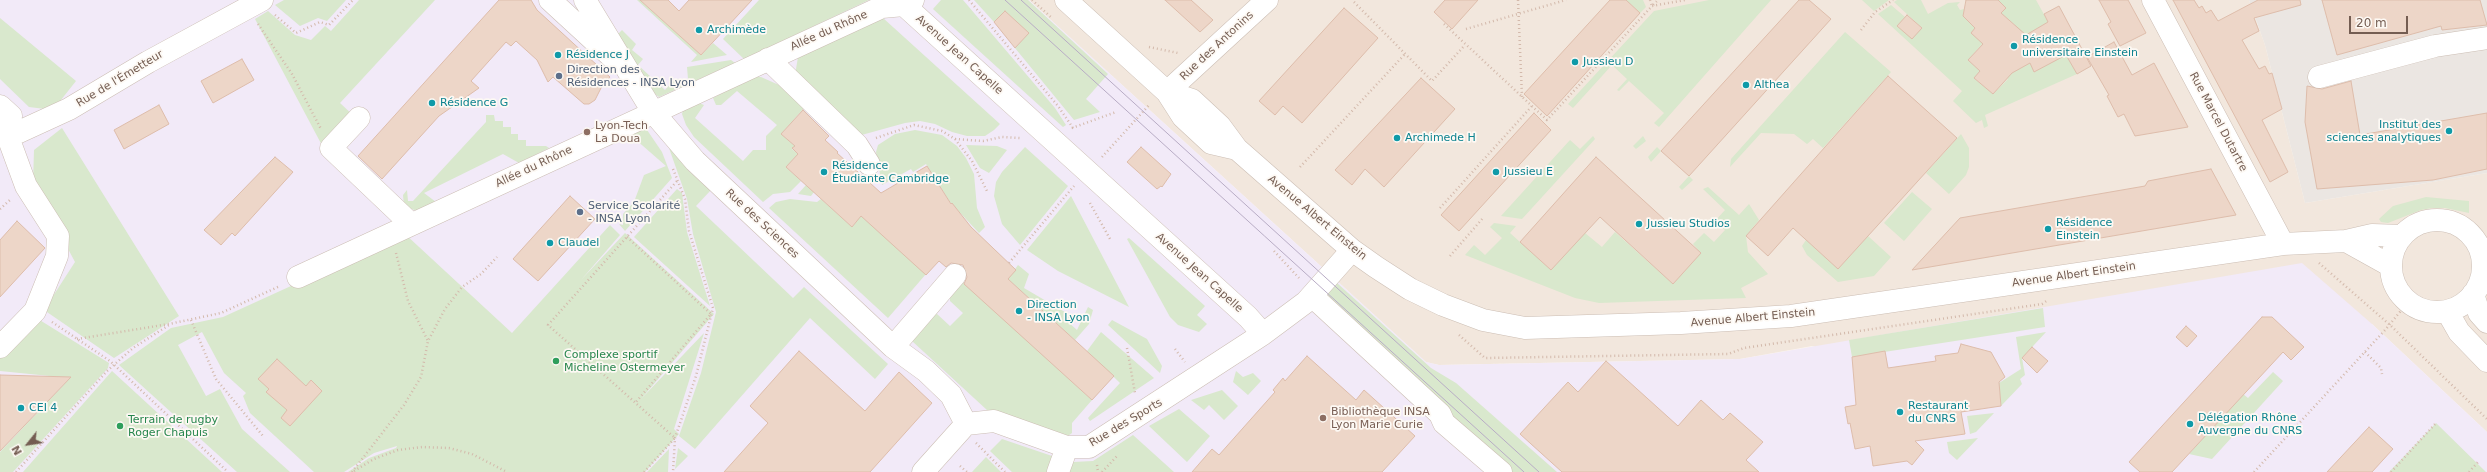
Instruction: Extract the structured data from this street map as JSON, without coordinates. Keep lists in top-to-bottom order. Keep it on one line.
{"streets":{"street":["Allée du Rhône","Rue des Antonins","Avenue Jean Capelle","Rue de l'Émetteur","Rue Marcel Dutartre","Avenue Albert Einstein","Rue des Sciences","Rue des Sports"]},"crossings":[["Allée du Rhône","Avenue Jean Capelle"],["Allée du Rhône","Rue des Sciences"],["Rue des Antonins","Avenue Albert Einstein"],["Avenue Jean Capelle","Rue des Sports"],["Rue Marcel Dutartre","Avenue Albert Einstein"],["Rue des Sciences","Rue des Sports"]],"places":["Archimède","Résidence universitaire Einstein","Résidence J","Jussieu D","Direction des Résidences - INSA Lyon","Althea","Résidence G","Institut des sciences analytiques","Lyon-Tech La Doua","Archimede H","Résidence Étudiante Cambridge","Jussieu E","Service Scolarité - INSA Lyon","Jussieu Studios","Résidence Einstein","Claudel","Direction - INSA Lyon","Complexe sportif Micheline Ostermeyer","CEI 4","Restaurant du CNRS","Bibliothèque INSA Lyon Marie Curie","Délégation Rhône Auvergne du CNRS","Terrain de rugby Roger Chapuis"],"scale_bar":"20 m","north":"bottom left"}
